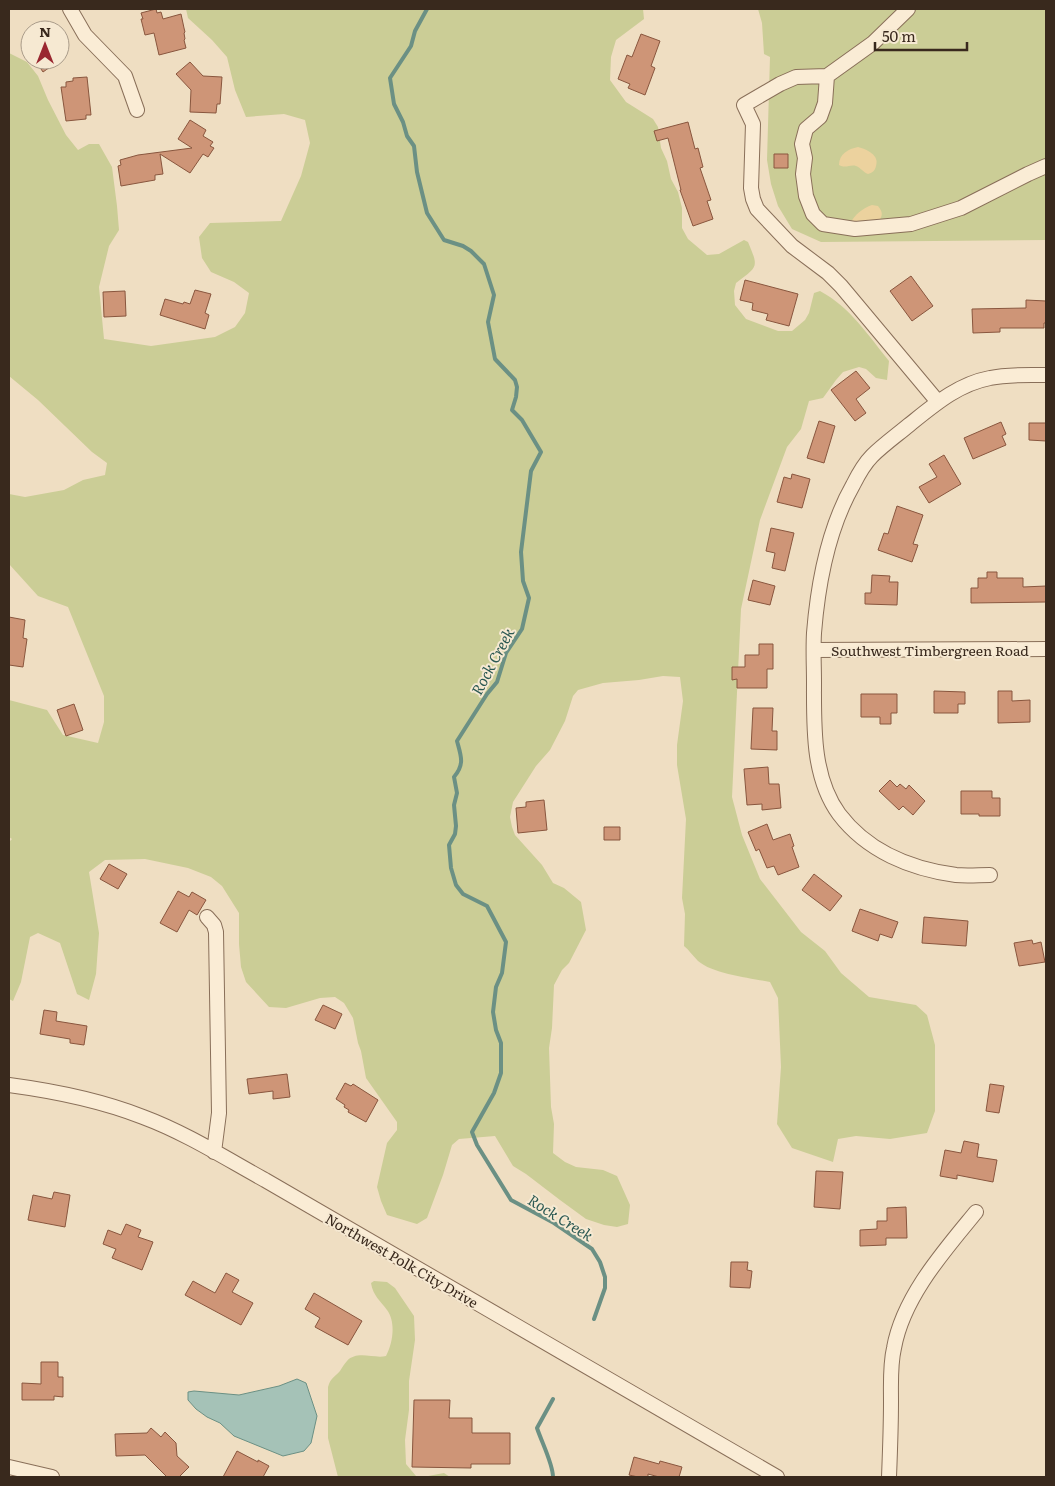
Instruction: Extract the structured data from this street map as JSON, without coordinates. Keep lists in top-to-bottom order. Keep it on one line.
{"streets":{"street":["Southwest Timbergreen Road","Northwest Polk City Drive"]},"water":["Rock Creek"],"scale_bar":"50 m","north":"top"}
